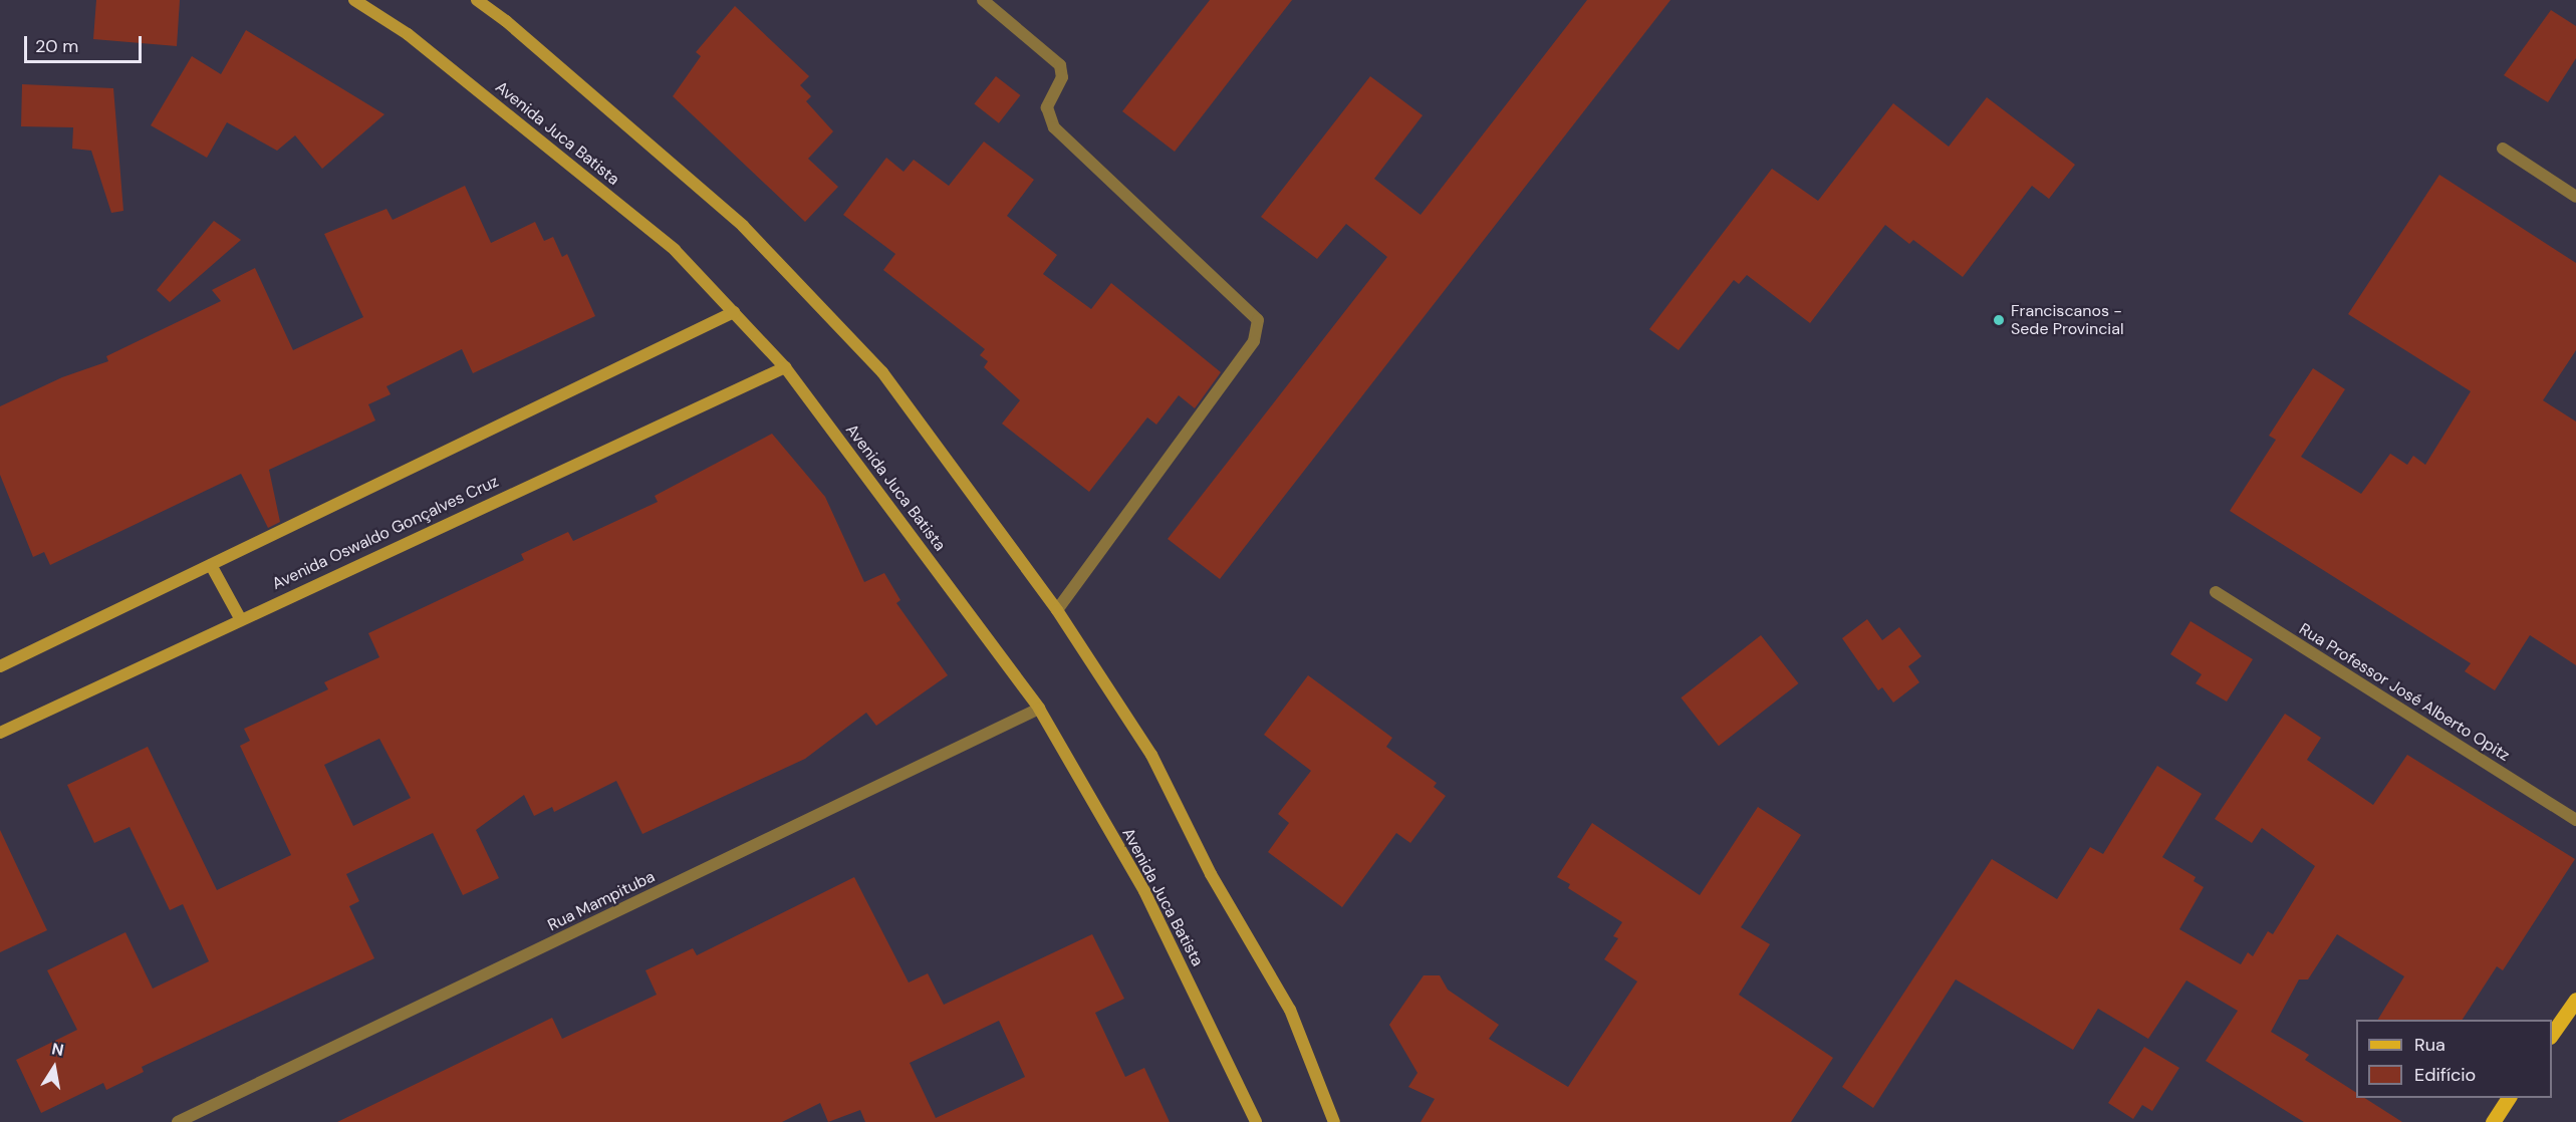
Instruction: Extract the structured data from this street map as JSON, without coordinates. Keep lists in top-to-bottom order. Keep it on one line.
{"streets":{"main road":["Avenida Juca Batista","Avenida Oswaldo Gonçalves Cruz"],"street":["Rua Professor José Alberto Opitz","Rua Mampituba"]},"crossings":[["Avenida Juca Batista","Avenida Oswaldo Gonçalves Cruz"],["Avenida Juca Batista","Rua Mampituba"]],"places":["Franciscanos - Sede Provincial"],"legend":["Rua","Edifício"],"scale_bar":"20 m","north":"top"}
